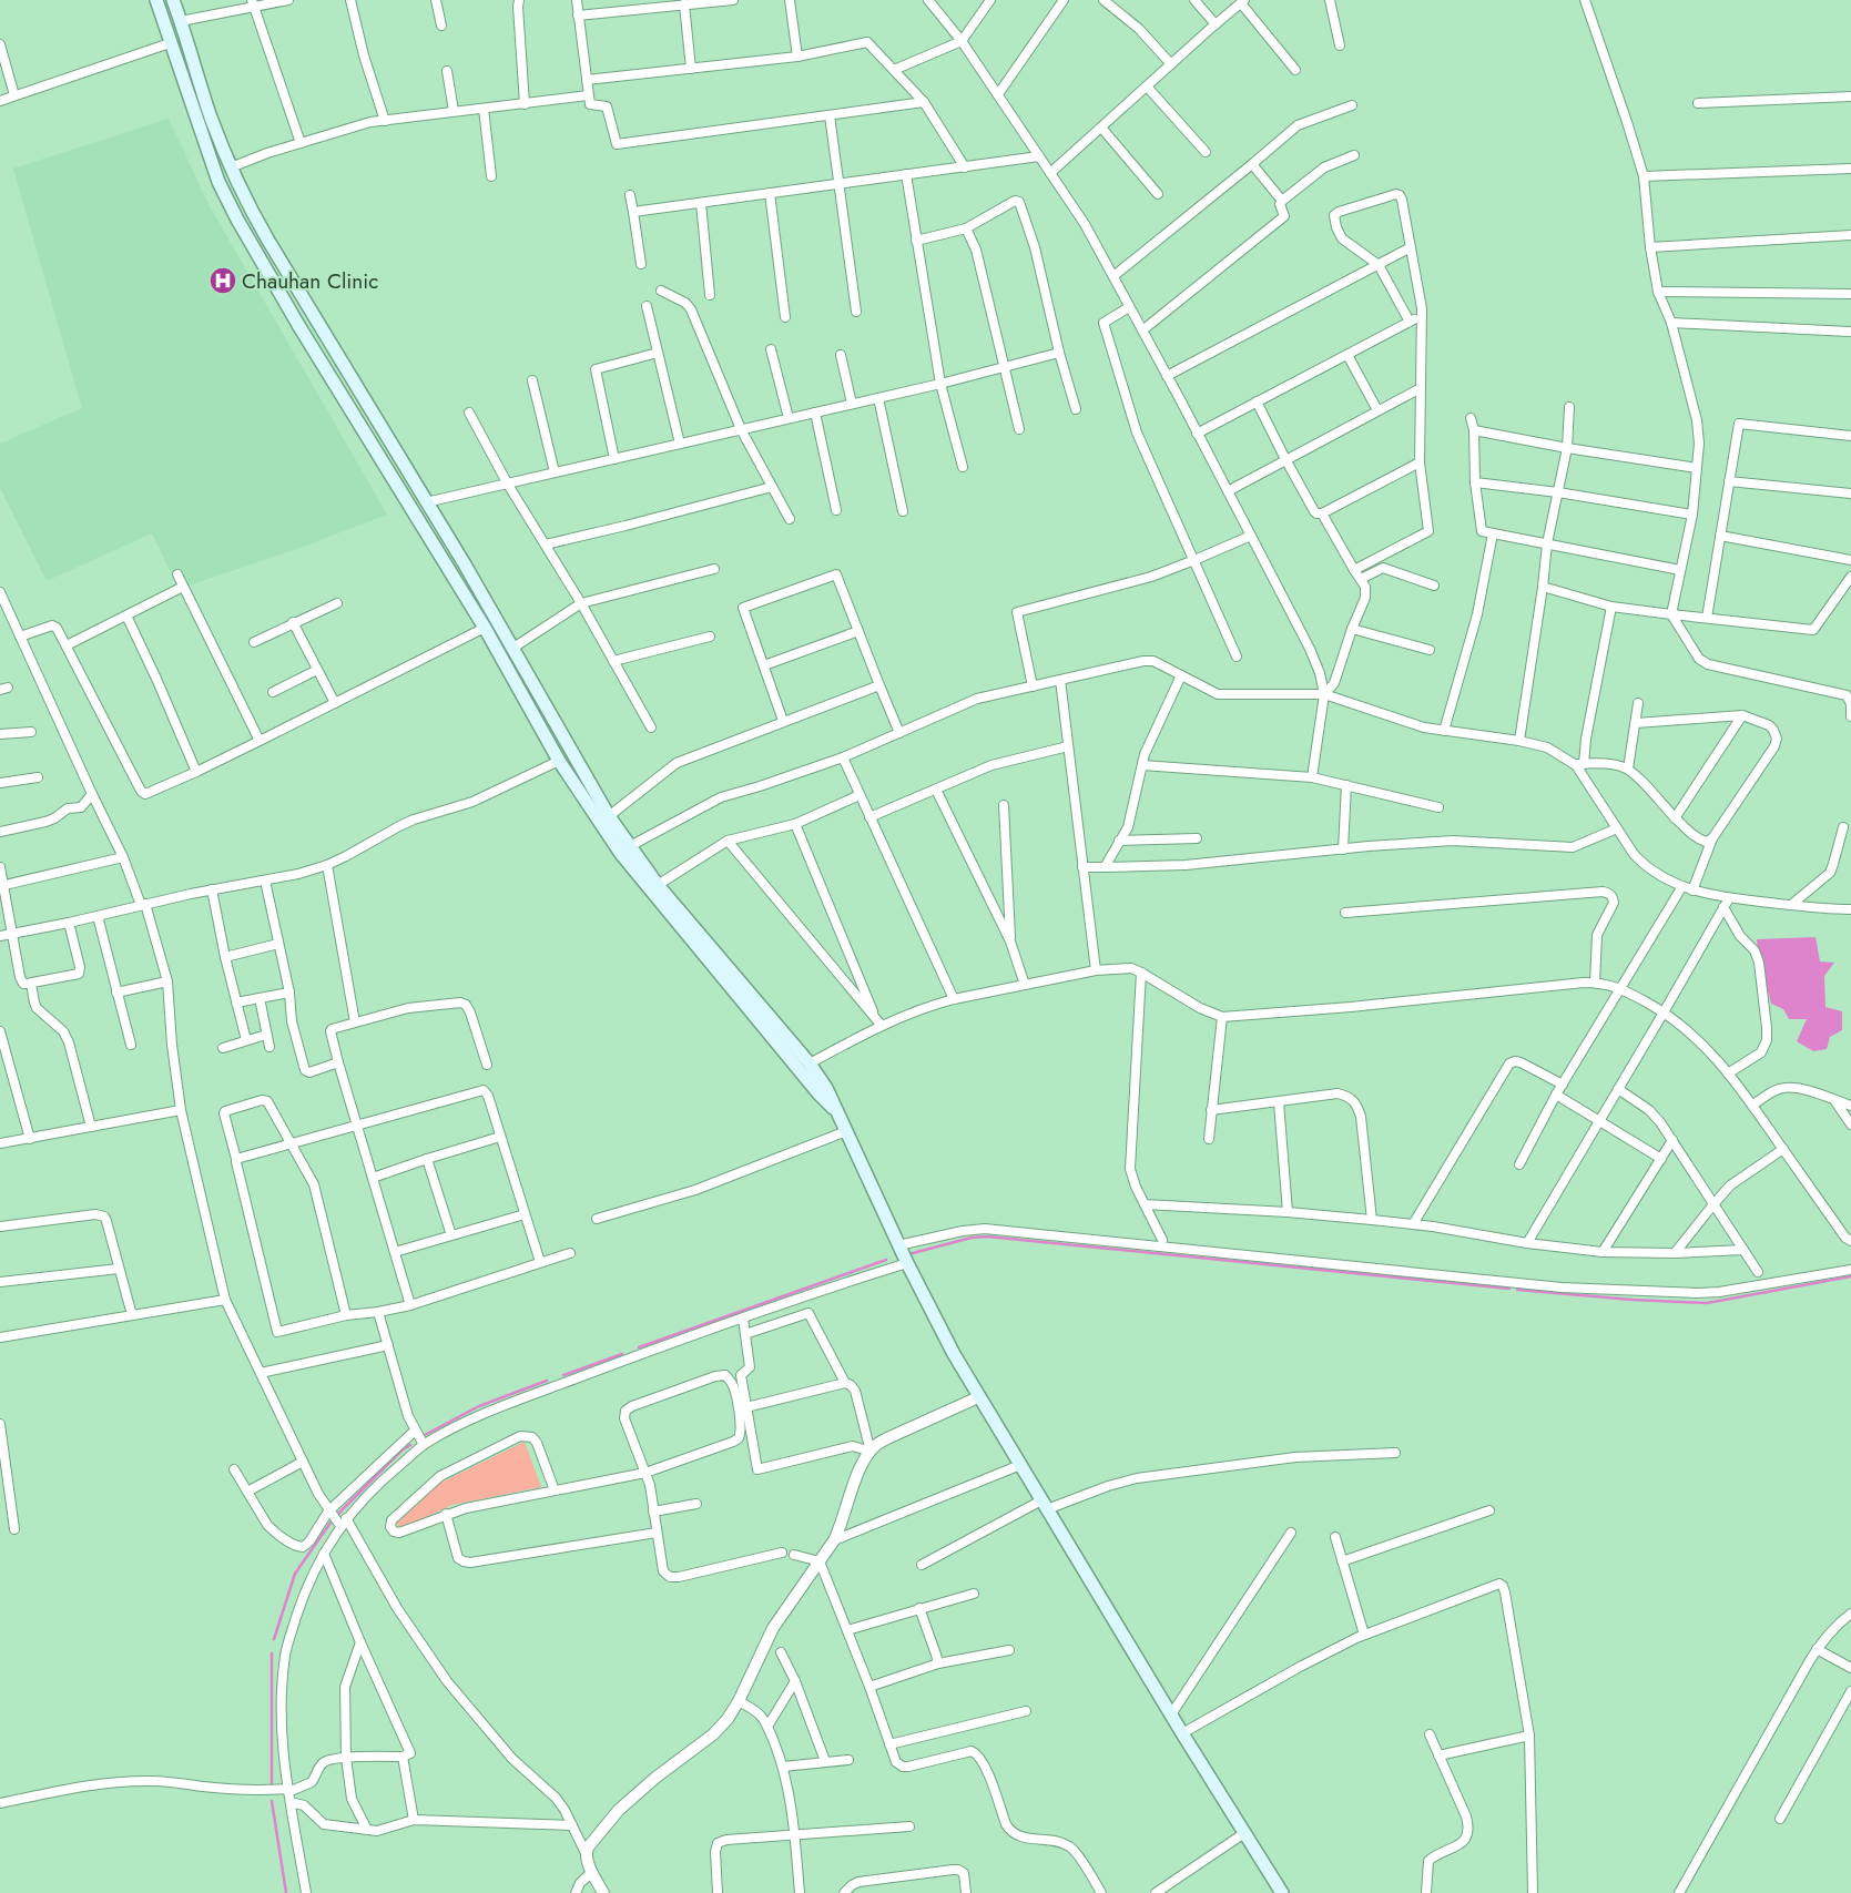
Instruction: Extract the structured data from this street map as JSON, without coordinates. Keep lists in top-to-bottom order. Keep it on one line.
{"places":{"hospital":["Chauhan Clinic"]}}
